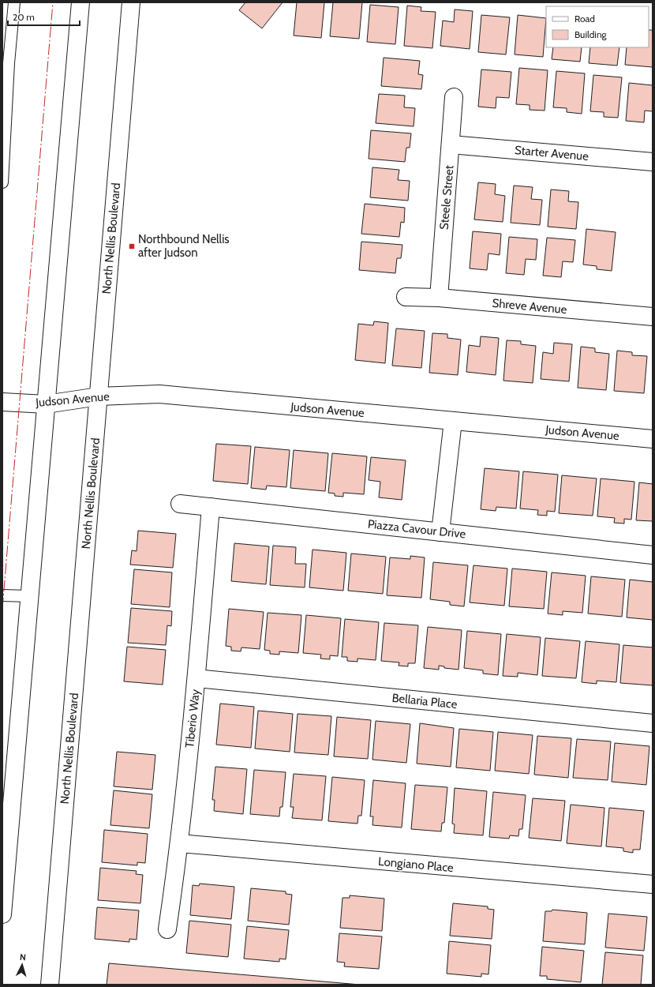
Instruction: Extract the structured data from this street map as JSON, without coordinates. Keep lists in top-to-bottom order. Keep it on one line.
{"streets":{"street":["Starter Avenue","Steele Street","North Nellis Boulevard","Shreve Avenue","Judson Avenue","Piazza Cavour Drive","Bellaria Place","Tiberio Way","Longiano Place"]},"crossings":[["Starter Avenue","Steele Street"],["Steele Street","Shreve Avenue"],["North Nellis Boulevard","Judson Avenue"],["Piazza Cavour Drive","Tiberio Way"],["Bellaria Place","Tiberio Way"],["Tiberio Way","Longiano Place"]],"places":{"transit":["Northbound Nellis after Judson"]},"legend":["Road","Building"],"scale_bar":"20 m","north":"top"}
